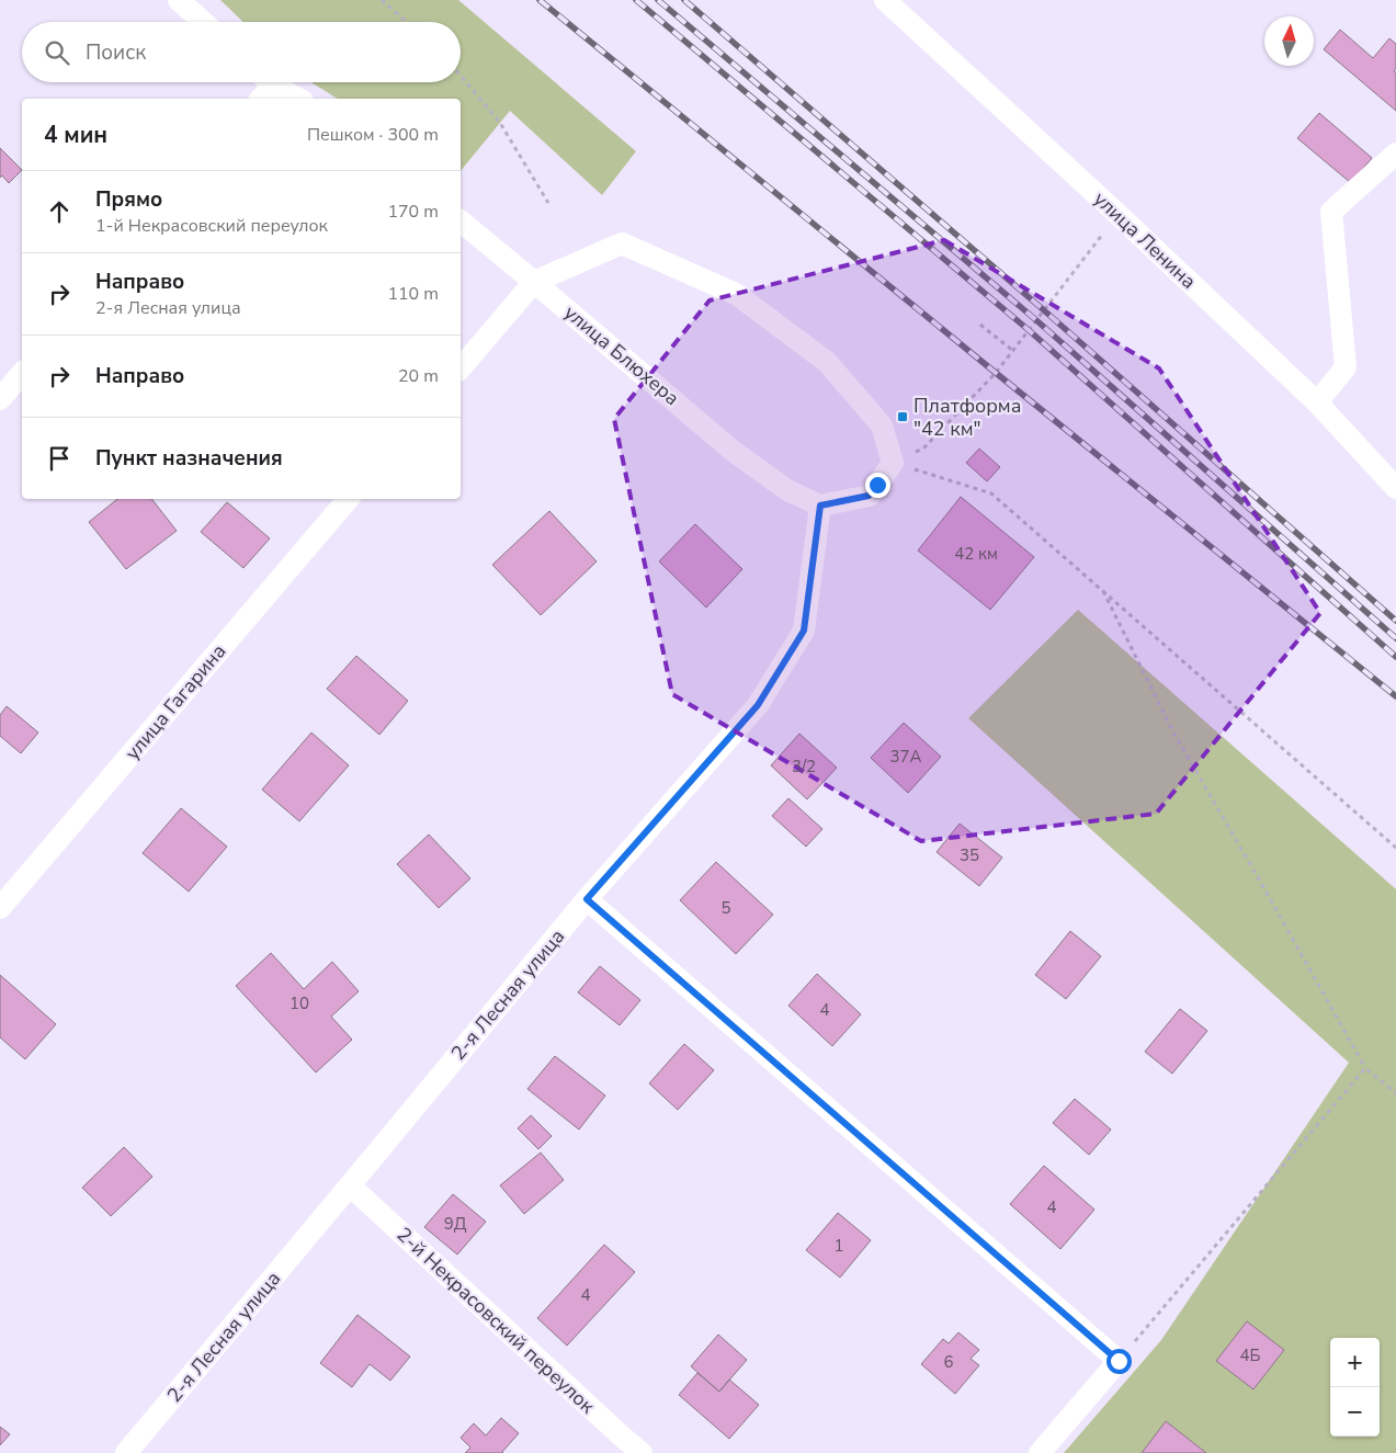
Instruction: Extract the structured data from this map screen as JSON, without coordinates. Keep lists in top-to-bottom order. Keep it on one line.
{"streets":{"street":["улица Ленина","улица Блюхера","улица Гагарина","2-я Лесная улица","2-й Некрасовский переулок"]},"crossings":[["улица Блюхера","2-я Лесная улица"],["2-я Лесная улица","2-й Некрасовский переулок"]],"places":{"transit":["Платформа \"42 км\""]},"house_numbers":["42 км","37А","3/2","35","5","10","4","4","9Д","1","4","4Б","6"],"north":"top","page":{"search":"Поиск","heading":["4 мин","Пешком · 300 m"],"list":[["Прямо","1-й Некрасовский переулок","170 m"],["Направо","2-я Лесная улица","110 m"],["Направо","20 m"],"Пункт назначения"],"map_buttons":["+","−"]}}
